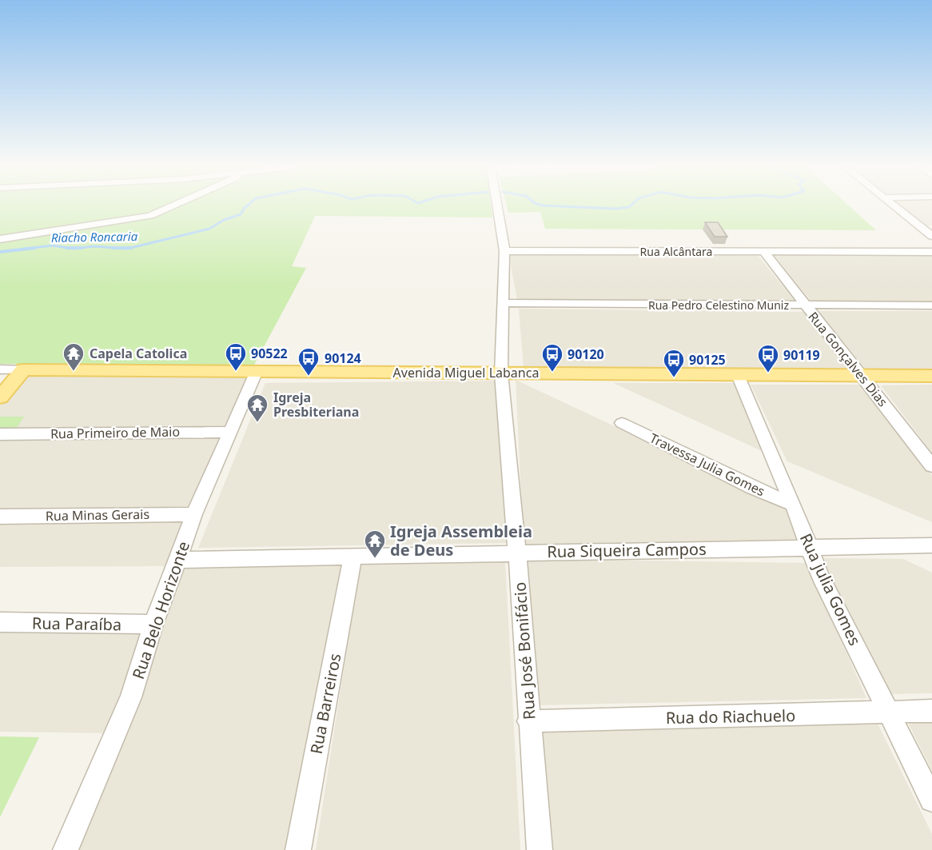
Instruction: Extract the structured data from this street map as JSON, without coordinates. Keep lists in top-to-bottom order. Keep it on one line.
{"streets":{"main road":["Avenida Miguel Labanca"],"street":["Rua Alcântara","Rua Pedro Celestino Muniz","Rua Gonçalves Dias","Rua Primeiro de Maio","Travessa Julia Gomes","Rua Minas Gerais","Rua Siqueira Campos","Rua julia Gomes","Rua Belo Horizonte","Rua Paraíba","Rua José Bonifácio","Rua Barreiros","Rua do Riachuelo"]},"crossings":[["Rua Alcântara","Rua Gonçalves Dias"],["Rua Alcântara","Rua José Bonifácio"],["Rua Pedro Celestino Muniz","Rua Gonçalves Dias"],["Rua Pedro Celestino Muniz","Rua José Bonifácio"],["Rua Gonçalves Dias","Avenida Miguel Labanca"],["Avenida Miguel Labanca","Rua julia Gomes"],["Avenida Miguel Labanca","Rua Belo Horizonte"],["Avenida Miguel Labanca","Rua José Bonifácio"],["Rua Primeiro de Maio","Rua Belo Horizonte"],["Travessa Julia Gomes","Rua julia Gomes"],["Rua Minas Gerais","Rua Belo Horizonte"],["Rua Siqueira Campos","Rua julia Gomes"],["Rua Siqueira Campos","Rua Belo Horizonte"],["Rua Siqueira Campos","Rua José Bonifácio"],["Rua Siqueira Campos","Rua Barreiros"],["Rua julia Gomes","Rua do Riachuelo"],["Rua Belo Horizonte","Rua Paraíba"],["Rua José Bonifácio","Rua do Riachuelo"]],"water":["Riacho Roncaria"],"places":{"temple":["Capela Catolica","Igreja Presbiteriana","Igreja Assembleia de Deus"],"bus stop":["90522","90120","90119","90124","90125"]}}
